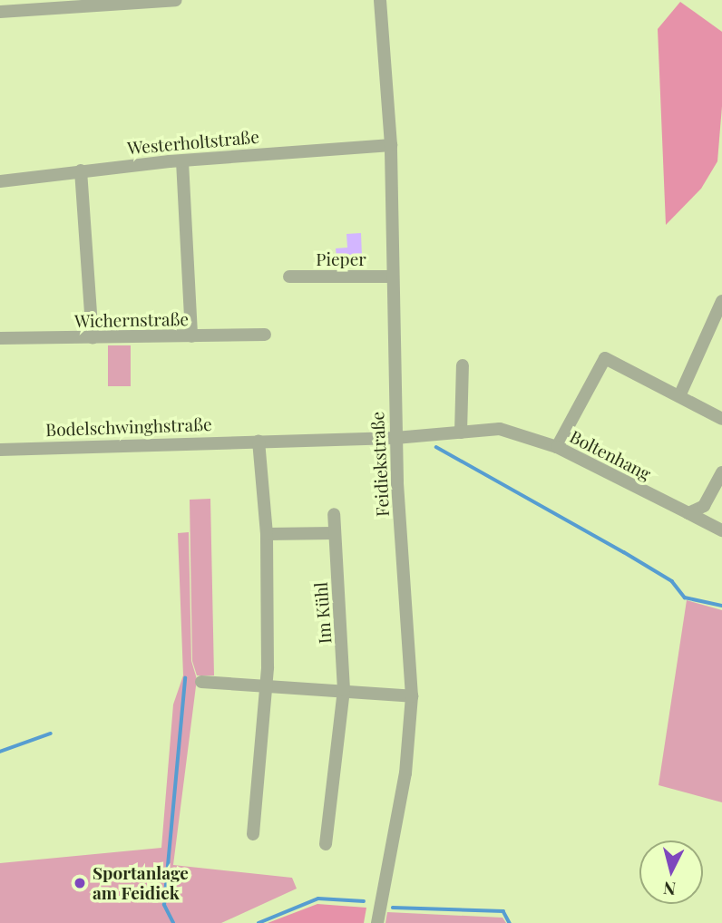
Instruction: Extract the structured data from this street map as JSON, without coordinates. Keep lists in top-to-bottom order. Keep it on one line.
{"streets":{"street":["Westerholtstraße","Pieper","Wichernstraße","Bodelschwinghstraße","Boltenhang","Feidiekstraße","Im Kühl"]},"crossings":[["Westerholtstraße","Feidiekstraße"],["Pieper","Feidiekstraße"],["Bodelschwinghstraße","Boltenhang"],["Bodelschwinghstraße","Feidiekstraße"],["Boltenhang","Feidiekstraße"]],"places":["Sportanlage am Feidiek"],"north":"bottom"}
